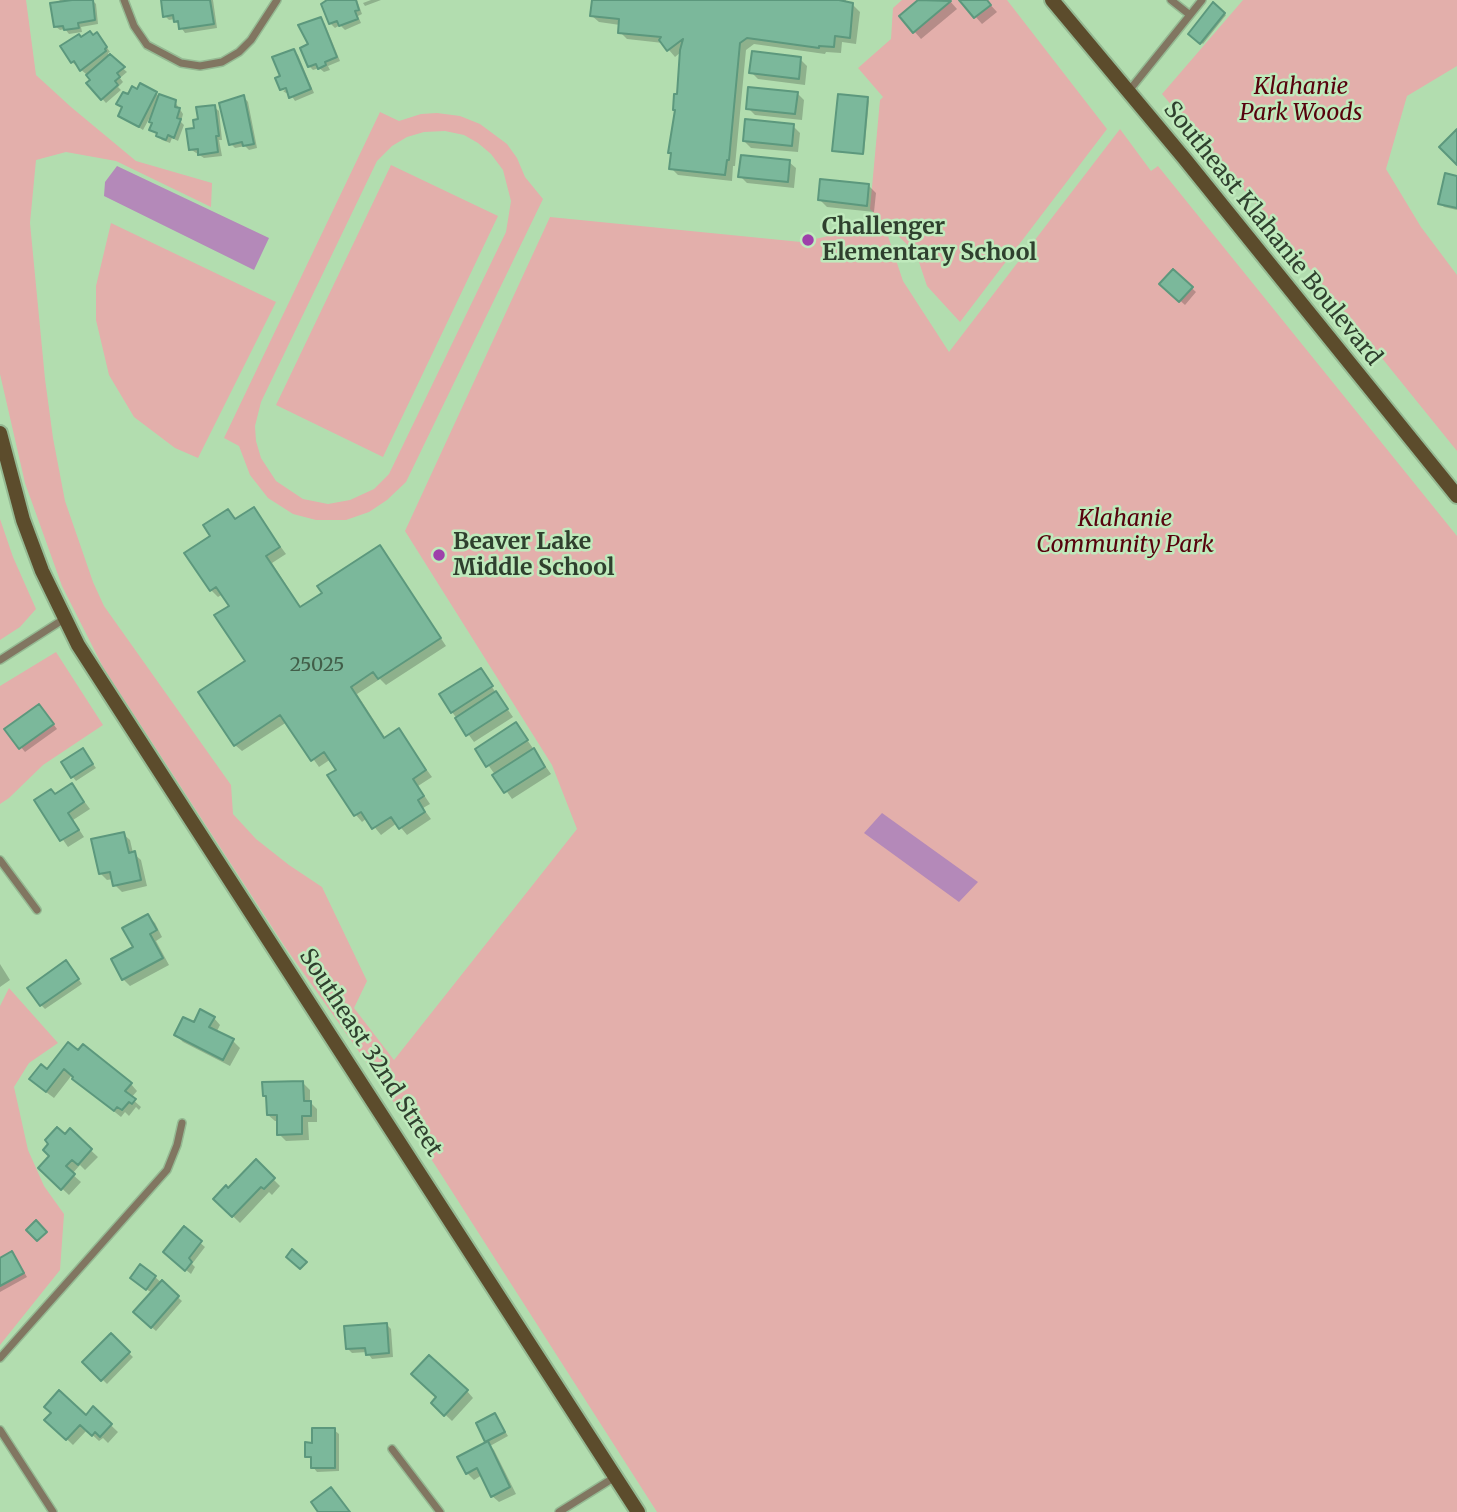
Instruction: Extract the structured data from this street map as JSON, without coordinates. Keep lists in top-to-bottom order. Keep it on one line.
{"streets":{"street":["Southeast Klahanie Boulevard","Southeast 32nd Street"]},"parks":["Klahanie Park Woods","Klahanie Community Park"],"places":["Challenger Elementary School","Beaver Lake Middle School"],"house_numbers":["25025"]}
